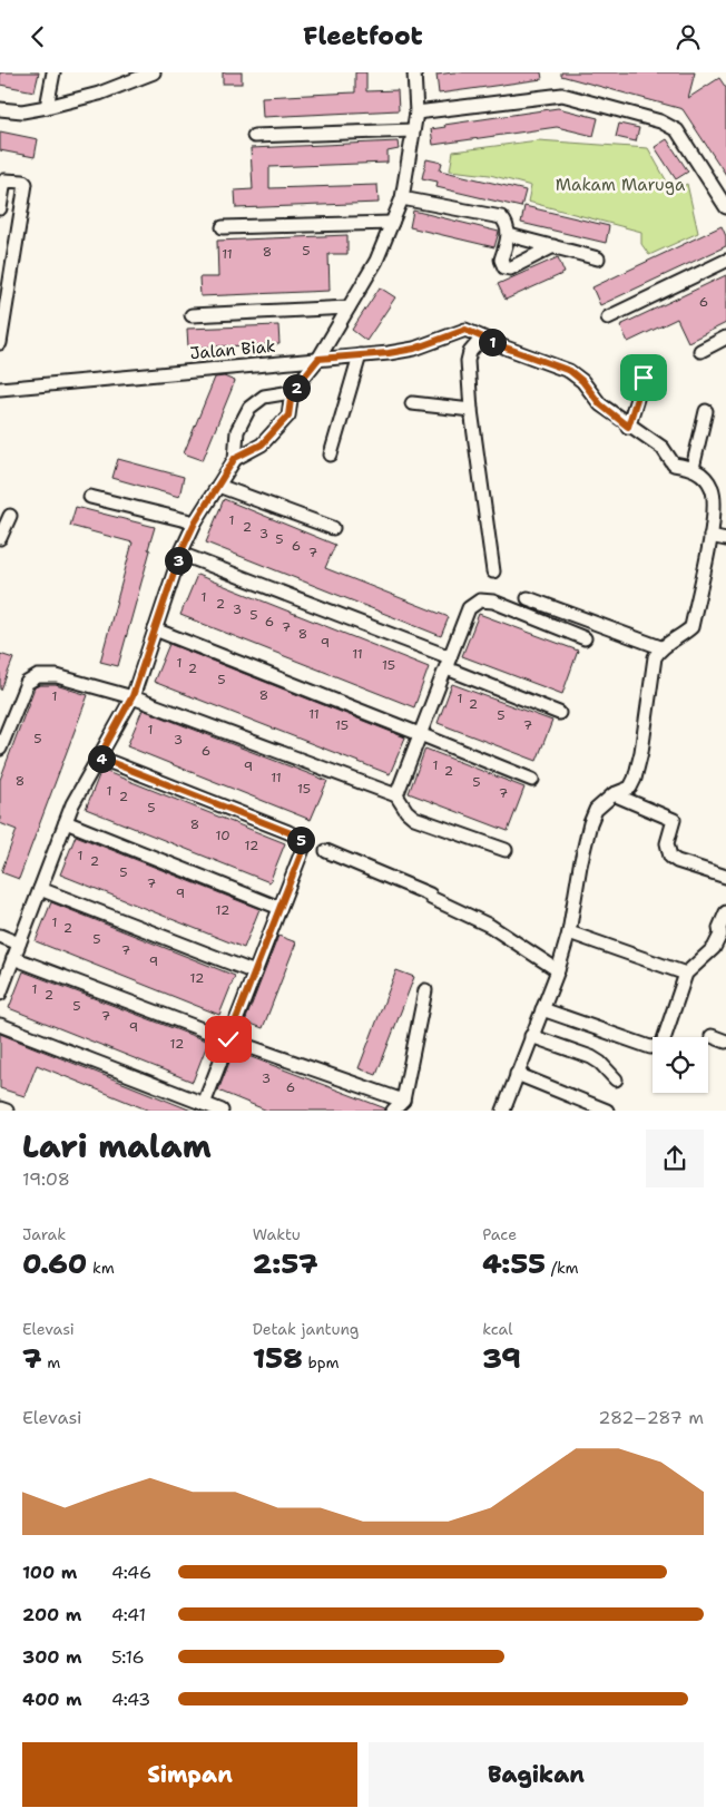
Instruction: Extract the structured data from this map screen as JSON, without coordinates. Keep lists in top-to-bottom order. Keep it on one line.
{"streets":{"street":["Jalan Biak"]},"parks":["Makam Maruga"],"house_numbers":["5","8","11","6","1","2","3","5","6","7","1","2","3","5","6","7","8","9","11","1","15","2","5","8","1","1","2","11","5","15","7","1","5","3","6","1","9","2","11","8","5","15","1","7","2","5","8","10","12","1","2","5","7","9","12","1","2","5","7","9","12","1","2","5","7","9","12","3","6"],"page":{"header":"Fleetfoot","pins":["1","2","3","4","5"],"heading":["Lari malam","19:08"],"stats":[["Jarak","0.60 km"],["Waktu","2:57"],["Pace","4:55 /km"],["Elevasi","7 m"],["Detak jantung","158 bpm"],["kcal","39"]],"chart":["Elevasi","282–287 m"],"list":[{"name":"100 m","note":"4:46"},{"name":"200 m","note":"4:41"},{"name":"300 m","note":"5:16"},{"name":"400 m","note":"4:43"}],"buttons":["Simpan","Bagikan"]}}
